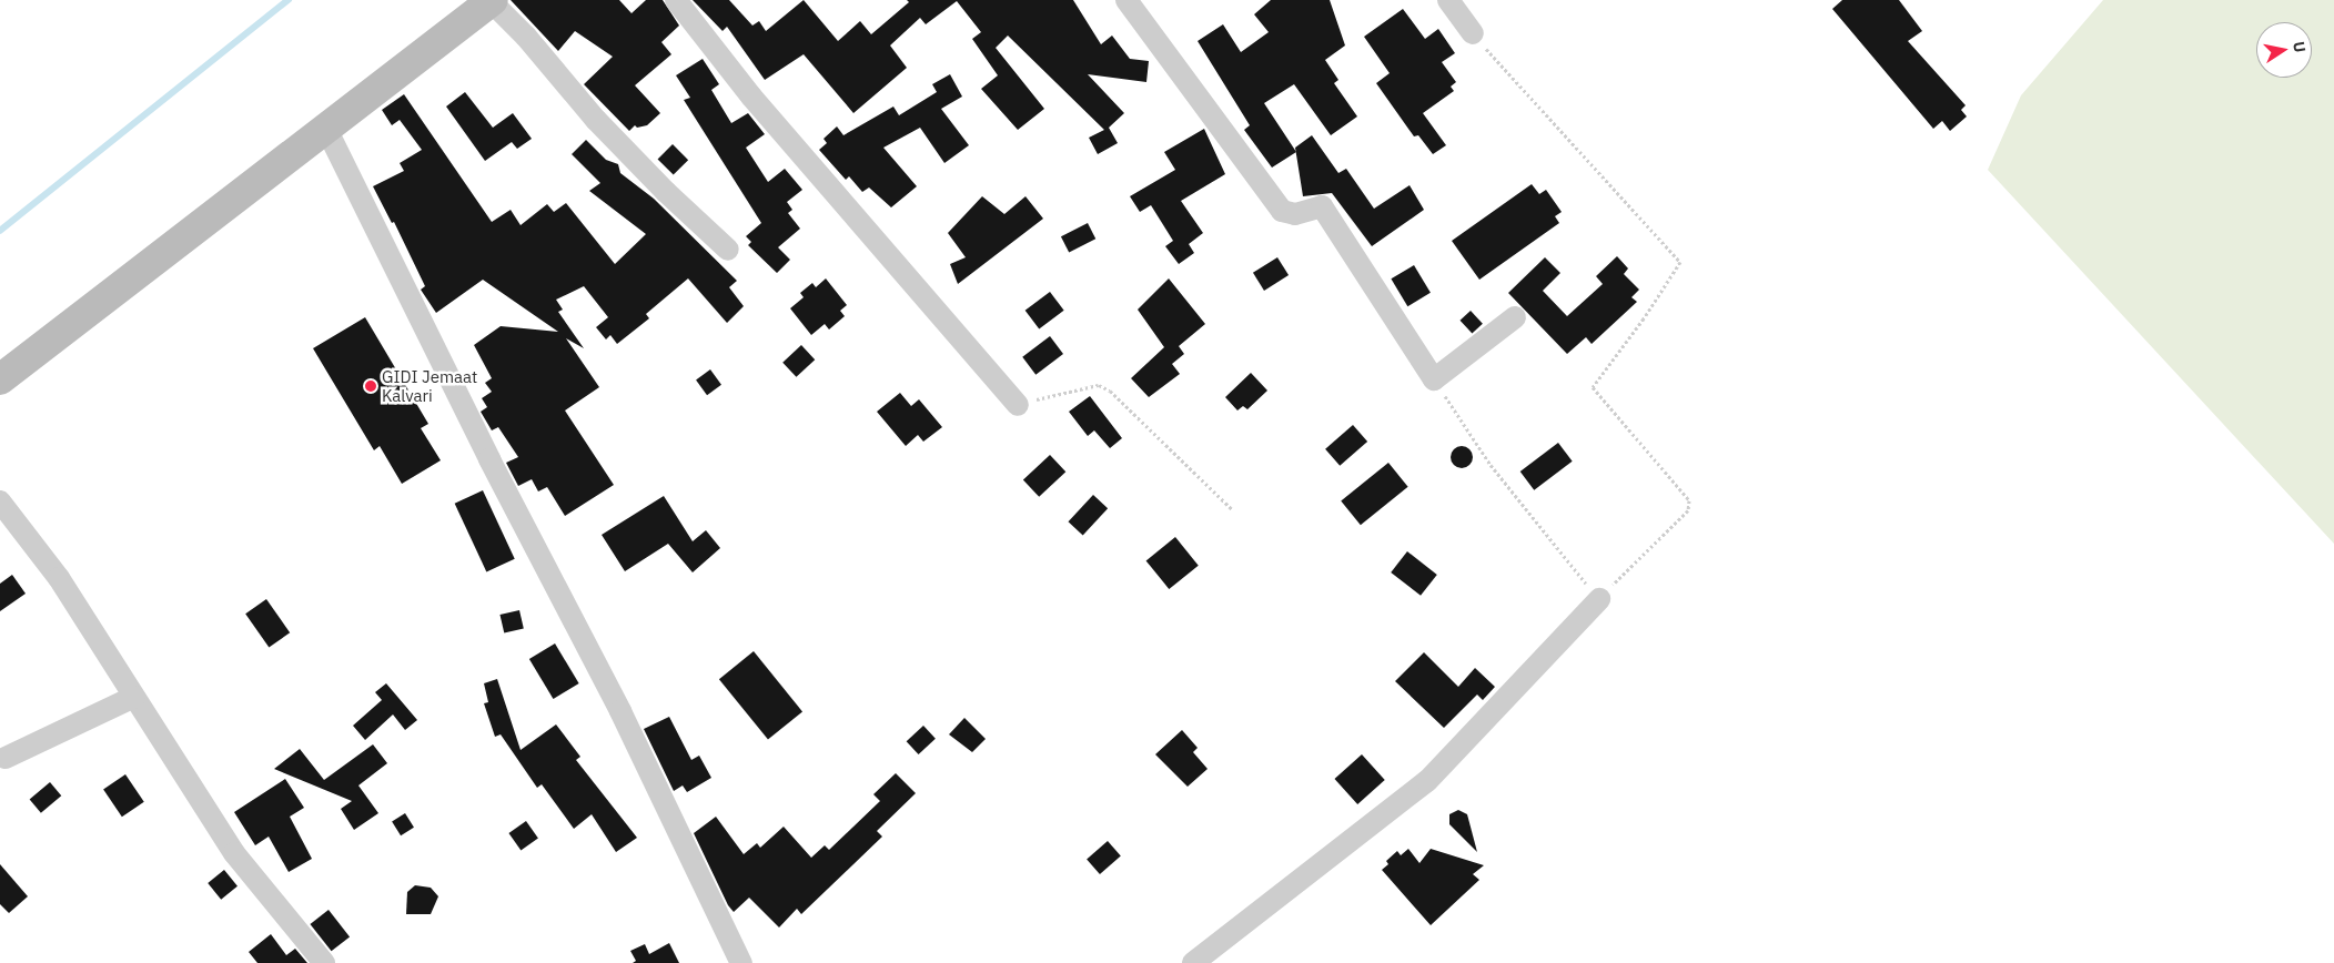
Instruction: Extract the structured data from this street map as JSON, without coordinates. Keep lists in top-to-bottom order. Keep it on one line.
{"places":["GIDI Jemaat Kalvari"],"north":"right"}
